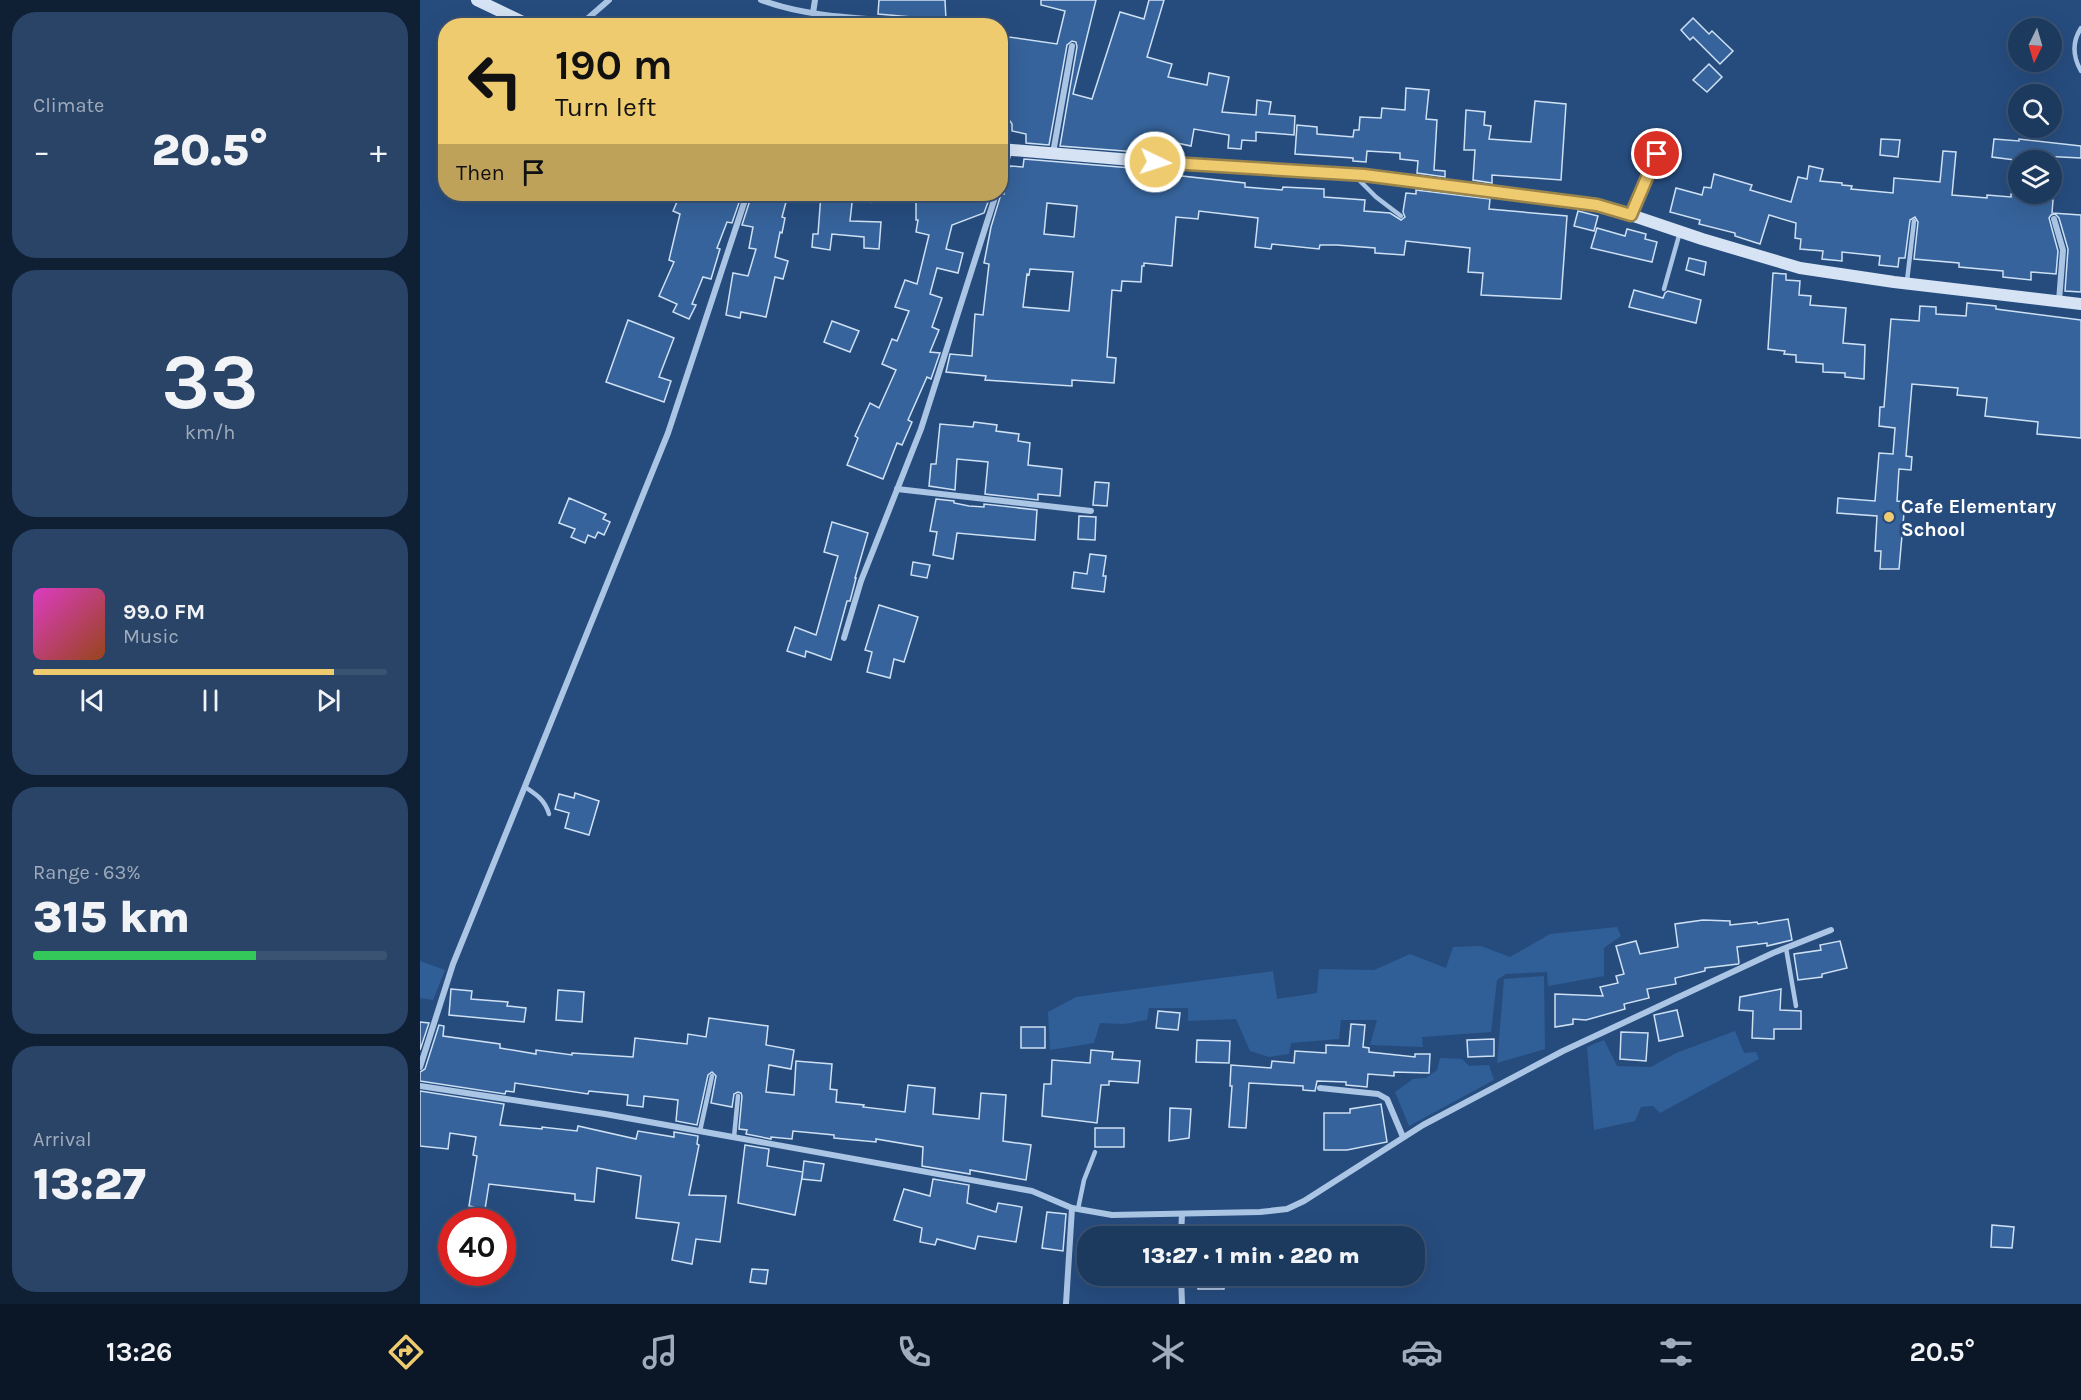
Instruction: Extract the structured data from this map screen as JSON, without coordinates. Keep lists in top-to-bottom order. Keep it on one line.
{"places":["Cafe Elementary School"],"north":"bottom","page":{"tile":["Climate",["33","km/h"],["Range · 63%","315 km"],["Arrival","13:27"]],"turn":["190 m","Turn left"],"heat":["−","20.5°","+"],"then":"Then","song":["99.0 FM","Music"],"limit":"40","trip":"13:27 · 1 min · 220 m","tabs":["13:26","20.5°"]}}
